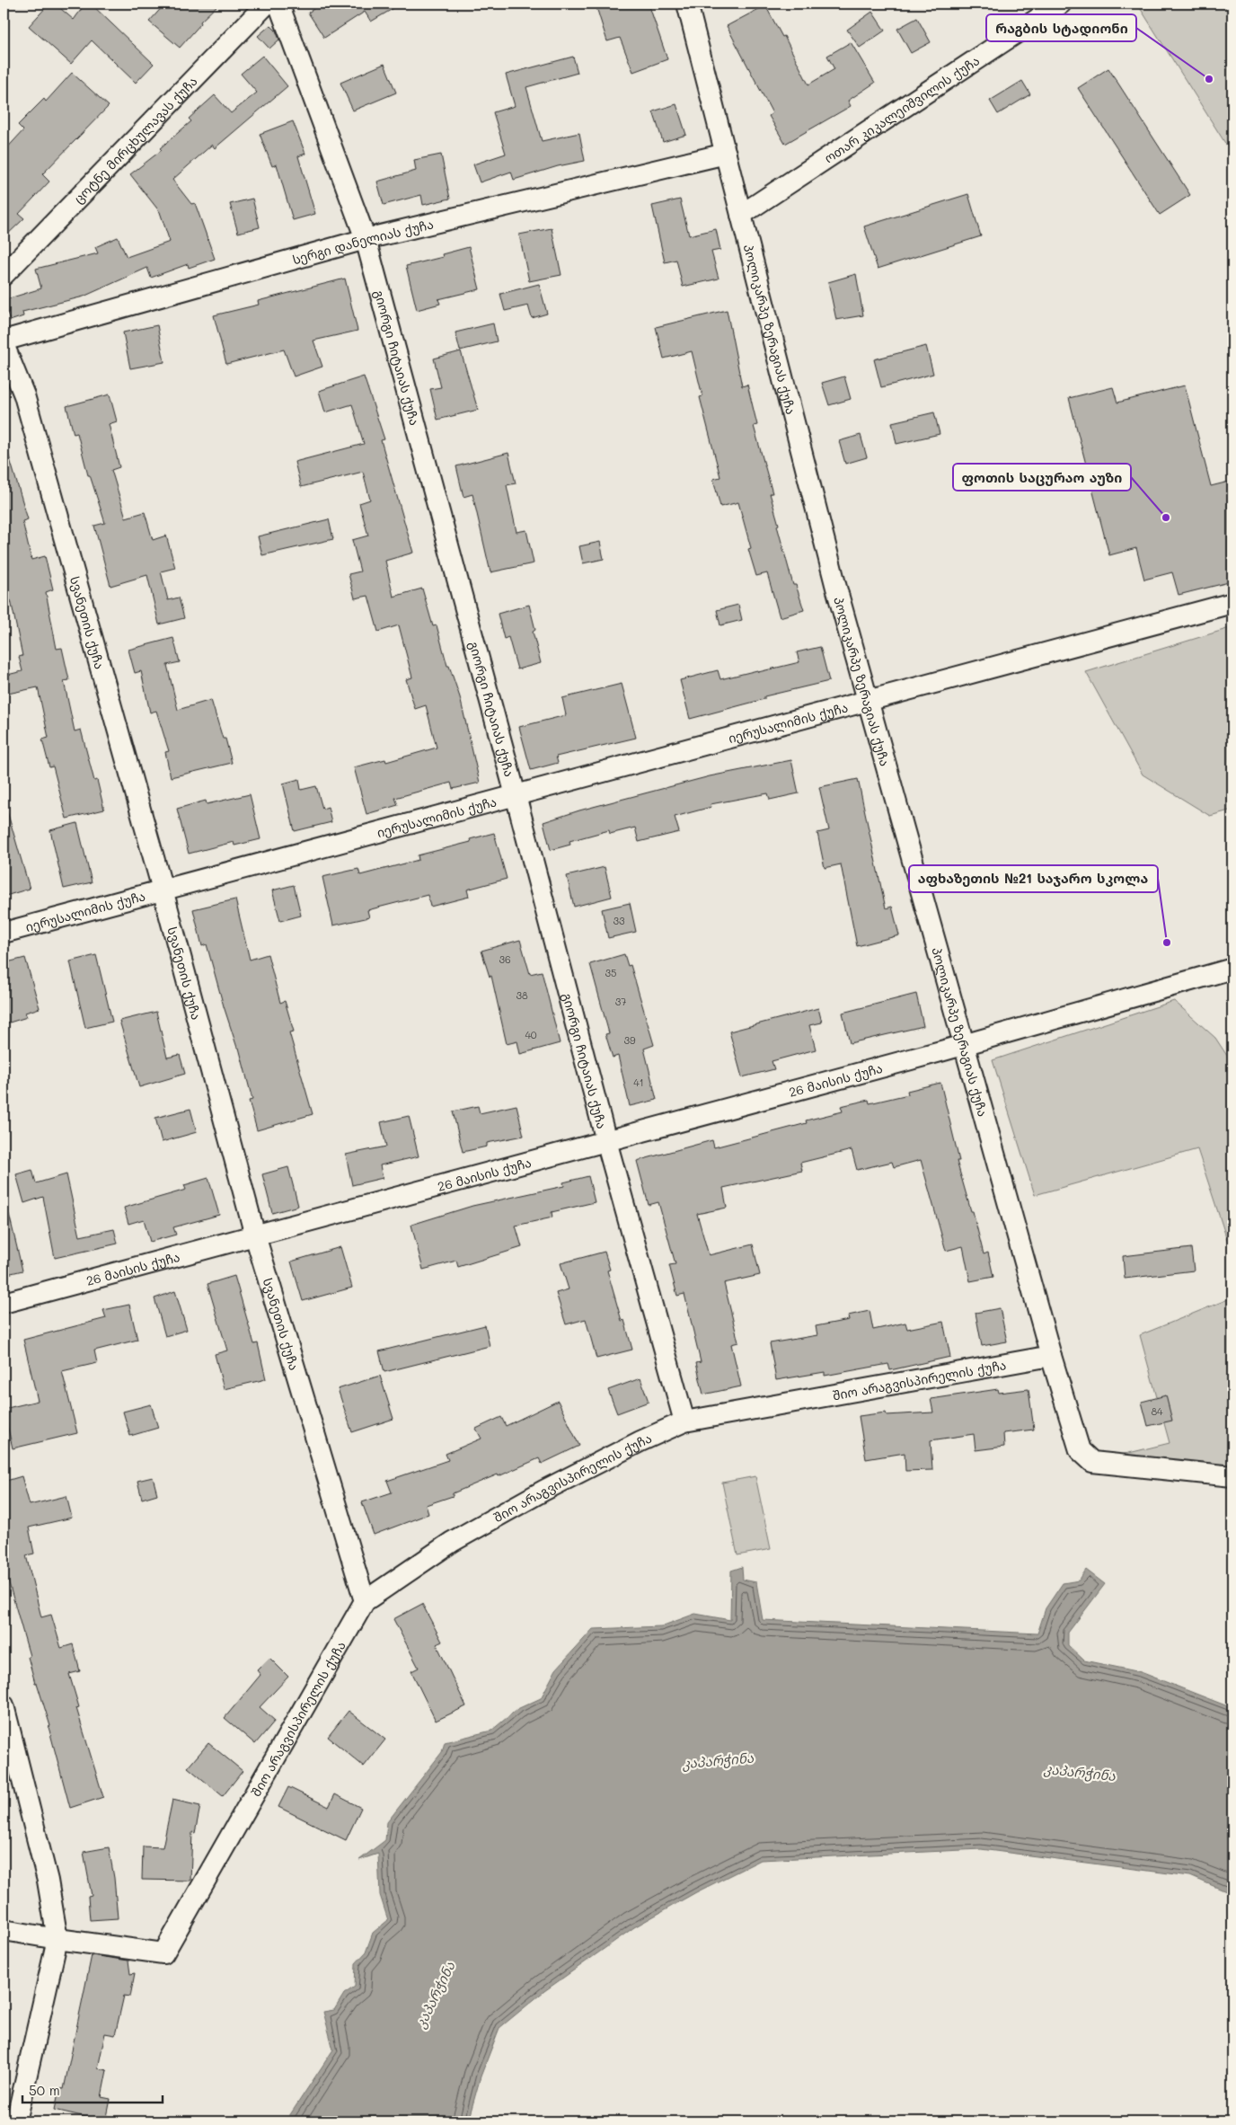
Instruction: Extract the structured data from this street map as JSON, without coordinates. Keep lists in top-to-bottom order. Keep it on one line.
{"streets":{"street":["ოთარ კიკალეიშვილის ქუჩა","ცოტნე მირცხულავას ქუჩა","სერგი დანელიას ქუჩა","პოლიკარპე ზერაგიას ქუჩა","გიორგი ჩიტაიას ქუჩა","სვანეთის ქუჩა","იერუსალიმის ქუჩა","26 მაისის ქუჩა","შიო არაგვისპირელის ქუჩა"]},"crossings":[["ოთარ კიკალეიშვილის ქუჩა","პოლიკარპე ზერაგიას ქუჩა"],["სერგი დანელიას ქუჩა","პოლიკარპე ზერაგიას ქუჩა"],["სერგი დანელიას ქუჩა","გიორგი ჩიტაიას ქუჩა"],["პოლიკარპე ზერაგიას ქუჩა","იერუსალიმის ქუჩა"],["პოლიკარპე ზერაგიას ქუჩა","26 მაისის ქუჩა"],["პოლიკარპე ზერაგიას ქუჩა","შიო არაგვისპირელის ქუჩა"],["გიორგი ჩიტაიას ქუჩა","იერუსალიმის ქუჩა"],["გიორგი ჩიტაიას ქუჩა","26 მაისის ქუჩა"],["გიორგი ჩიტაიას ქუჩა","შიო არაგვისპირელის ქუჩა"],["სვანეთის ქუჩა","იერუსალიმის ქუჩა"],["სვანეთის ქუჩა","26 მაისის ქუჩა"],["სვანეთის ქუჩა","შიო არაგვისპირელის ქუჩა"]],"water":["კაპარჭინა"],"places":["რაგბის სტადიონი","ფოთის საცურაო აუზი","აფხაზეთის №21 საჯარო სკოლა"],"house_numbers":["33","36","35","38","37","40","39","41","84"],"scale_bar":"50 m"}
